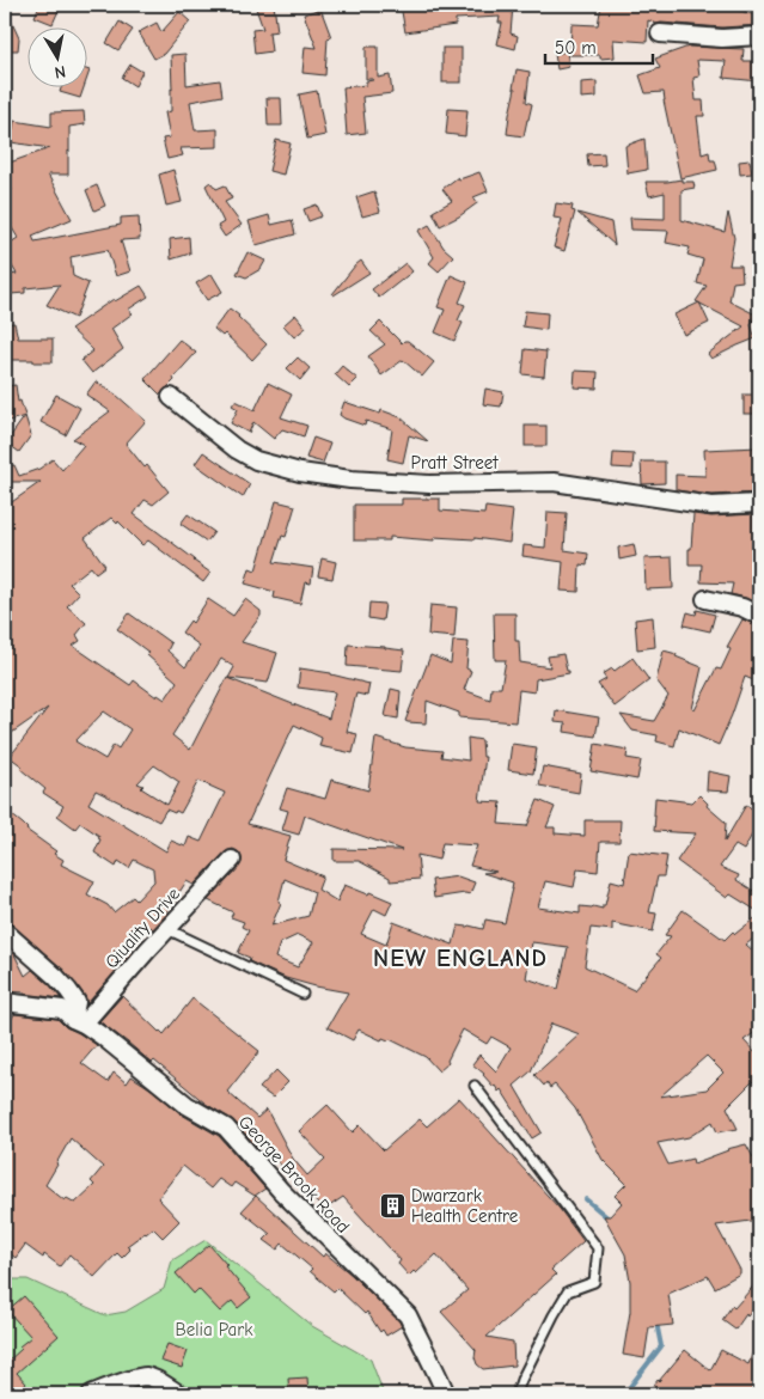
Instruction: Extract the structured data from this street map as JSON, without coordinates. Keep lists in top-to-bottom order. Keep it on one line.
{"streets":{"street":["Pratt Street","Qiuality Drive","George Brook Road"]},"crossings":[["Qiuality Drive","George Brook Road"]],"districts":["NEW ENGLAND"],"parks":["Belia Park"],"places":{"building":["Dwarzark Health Centre"]},"scale_bar":"50 m","north":"bottom"}
